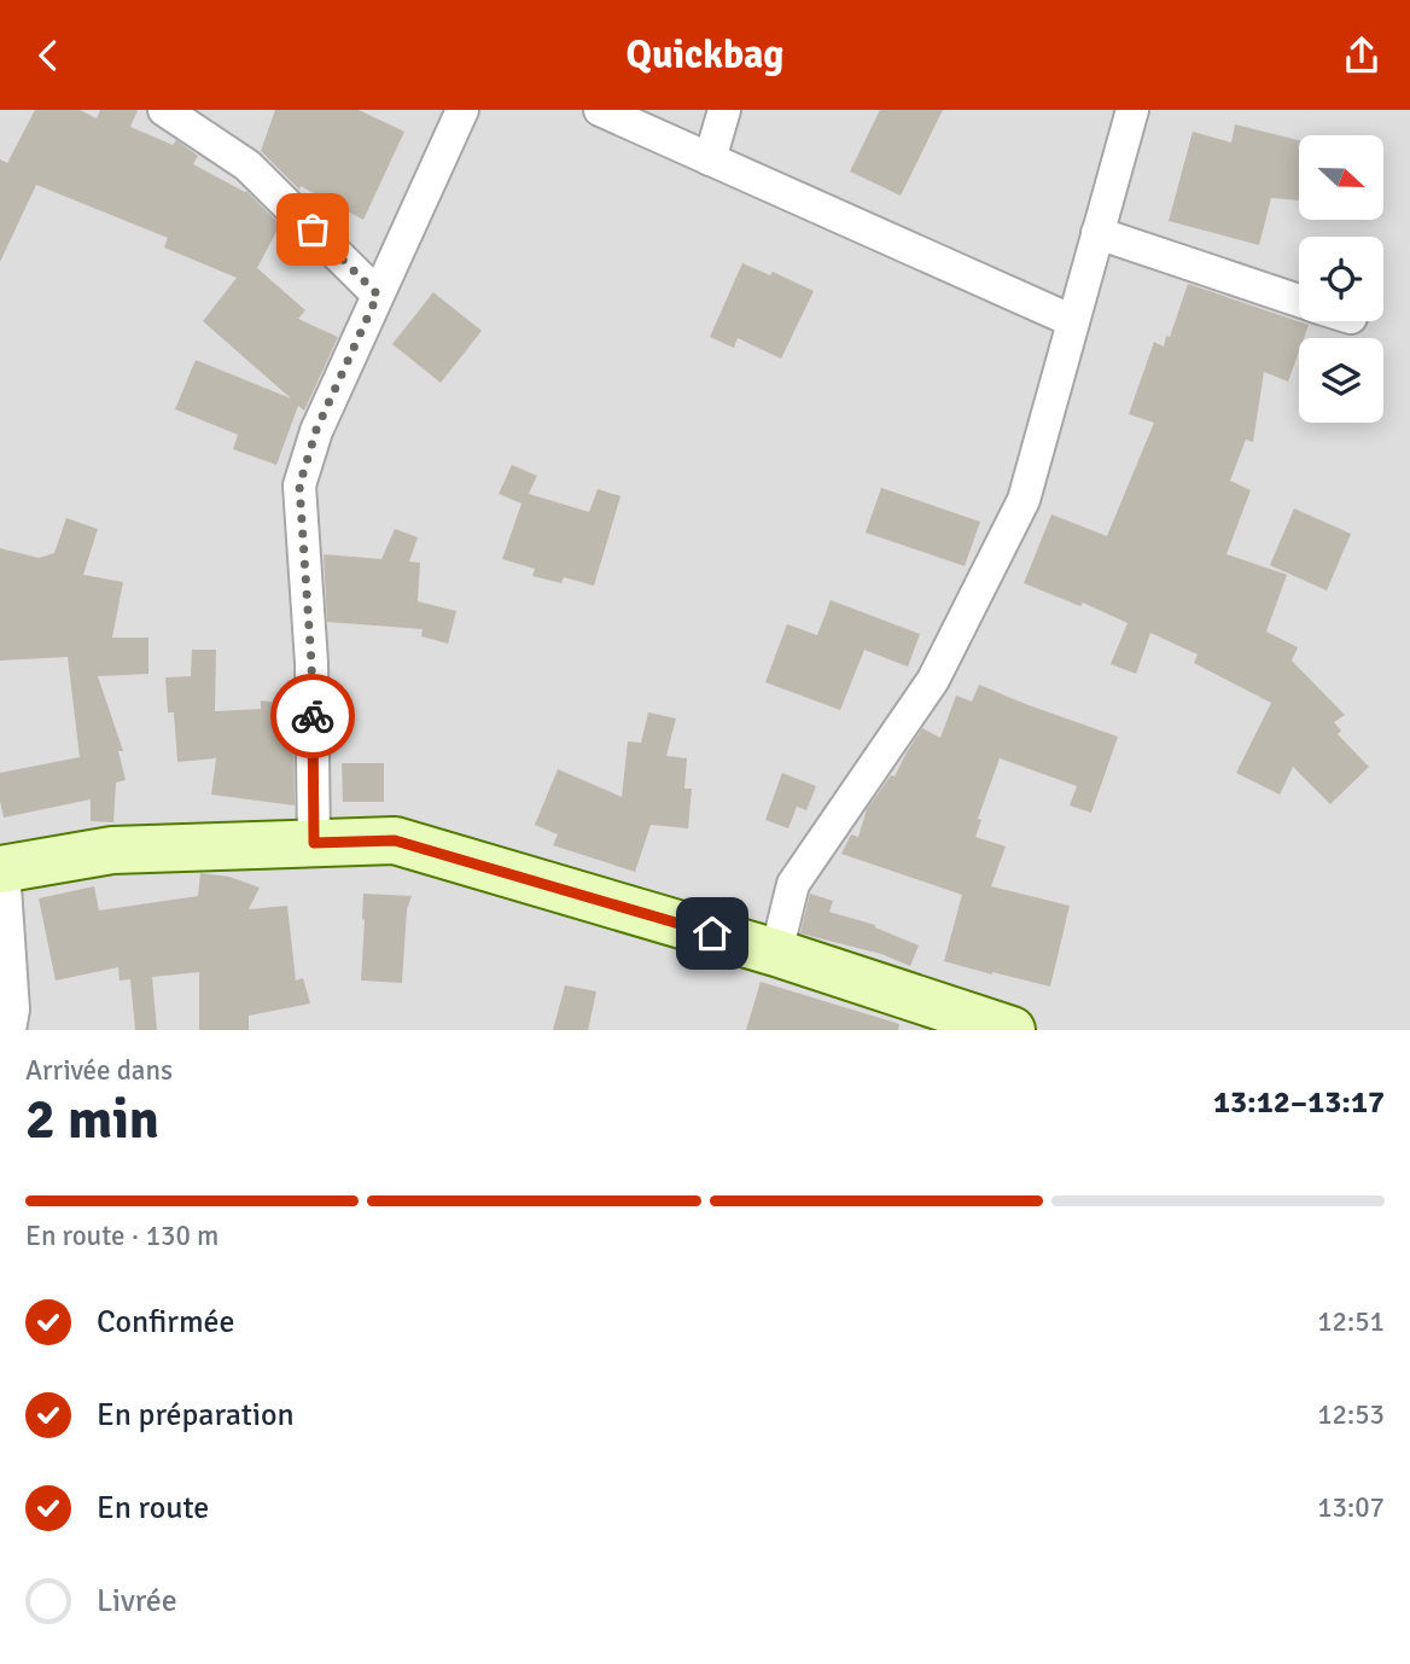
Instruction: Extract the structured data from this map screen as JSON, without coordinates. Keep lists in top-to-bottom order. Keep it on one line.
{"north":"right","page":{"header":"Quickbag","heading":["2 min","Arrivée dans","13:12–13:17"],"bar":"En route · 130 m","list":[["Confirmée","12:51"],["En préparation","12:53"],["En route","13:07"],"Livrée"]}}
